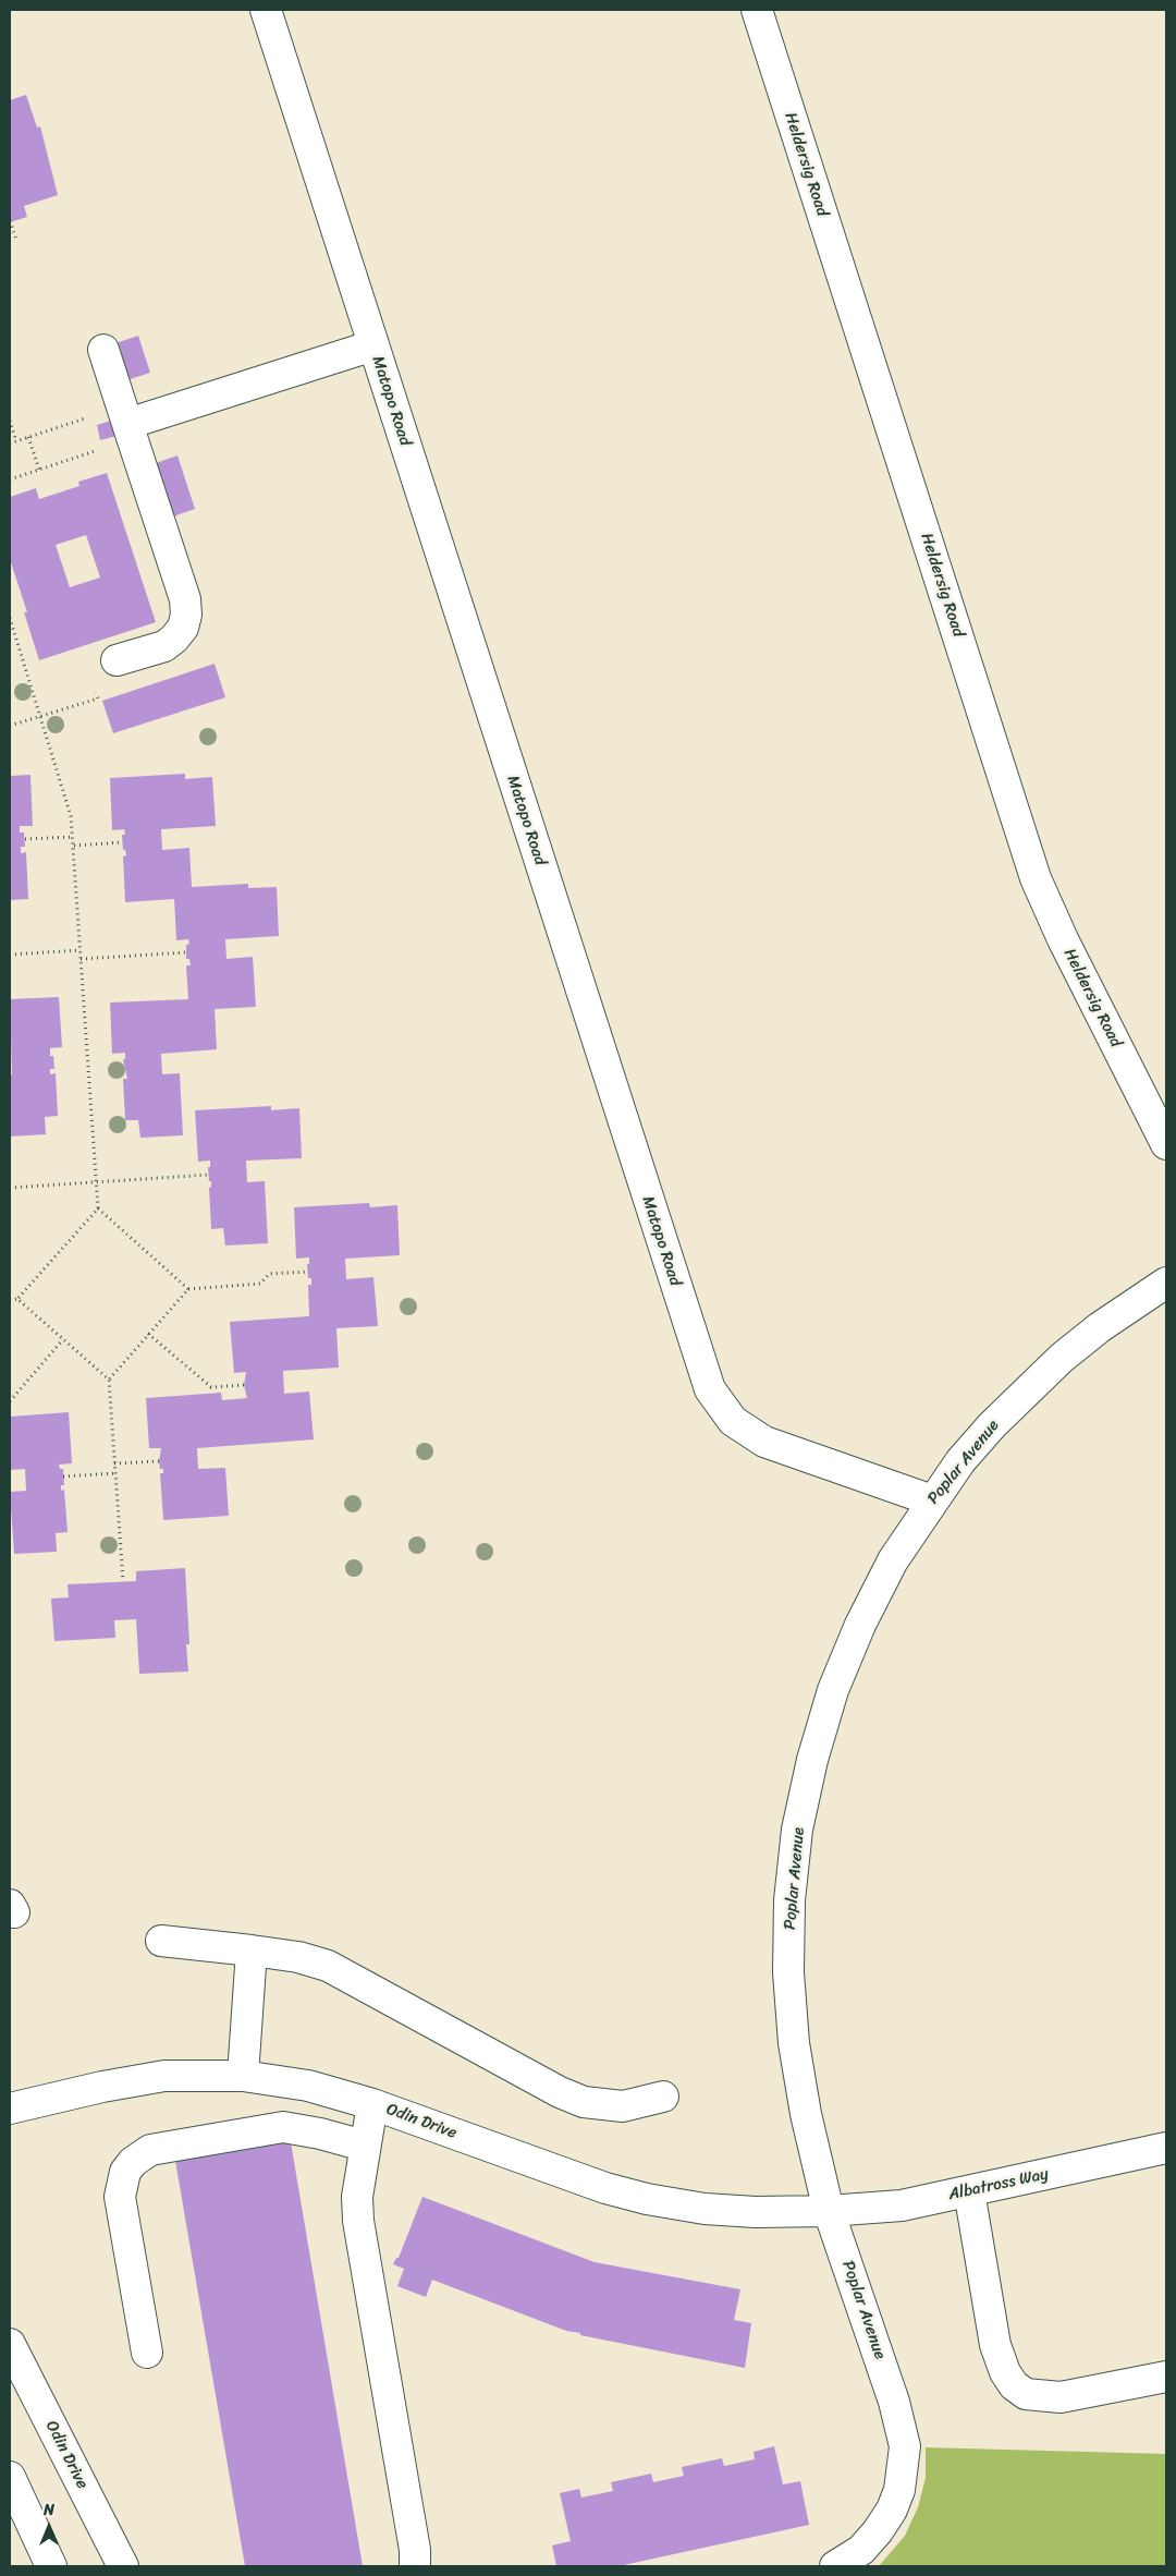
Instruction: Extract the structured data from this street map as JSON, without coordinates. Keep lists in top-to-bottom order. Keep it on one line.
{"streets":{"street":["Heldersig Road","Matopo Road","Poplar Avenue","Odin Drive","Albatross Way"]},"crossings":[["Matopo Road","Poplar Avenue"],["Poplar Avenue","Odin Drive"],["Poplar Avenue","Albatross Way"],["Odin Drive","Albatross Way"]],"north":"top"}
